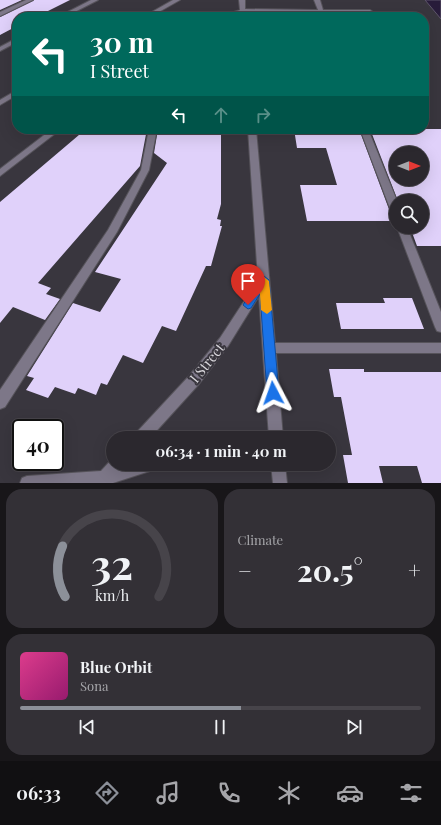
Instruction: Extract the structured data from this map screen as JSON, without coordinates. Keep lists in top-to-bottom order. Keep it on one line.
{"streets":{"street":["I Street"]},"north":"right","page":{"turn":["30 m","I Street"],"limit":"40","trip":"06:34 · 1 min · 40 m","tile":"Climate","heat":["−","20.5°","+"],"song":["Blue Orbit","Sona"],"tabs":"06:33","gauge":["32","km/h"]}}
